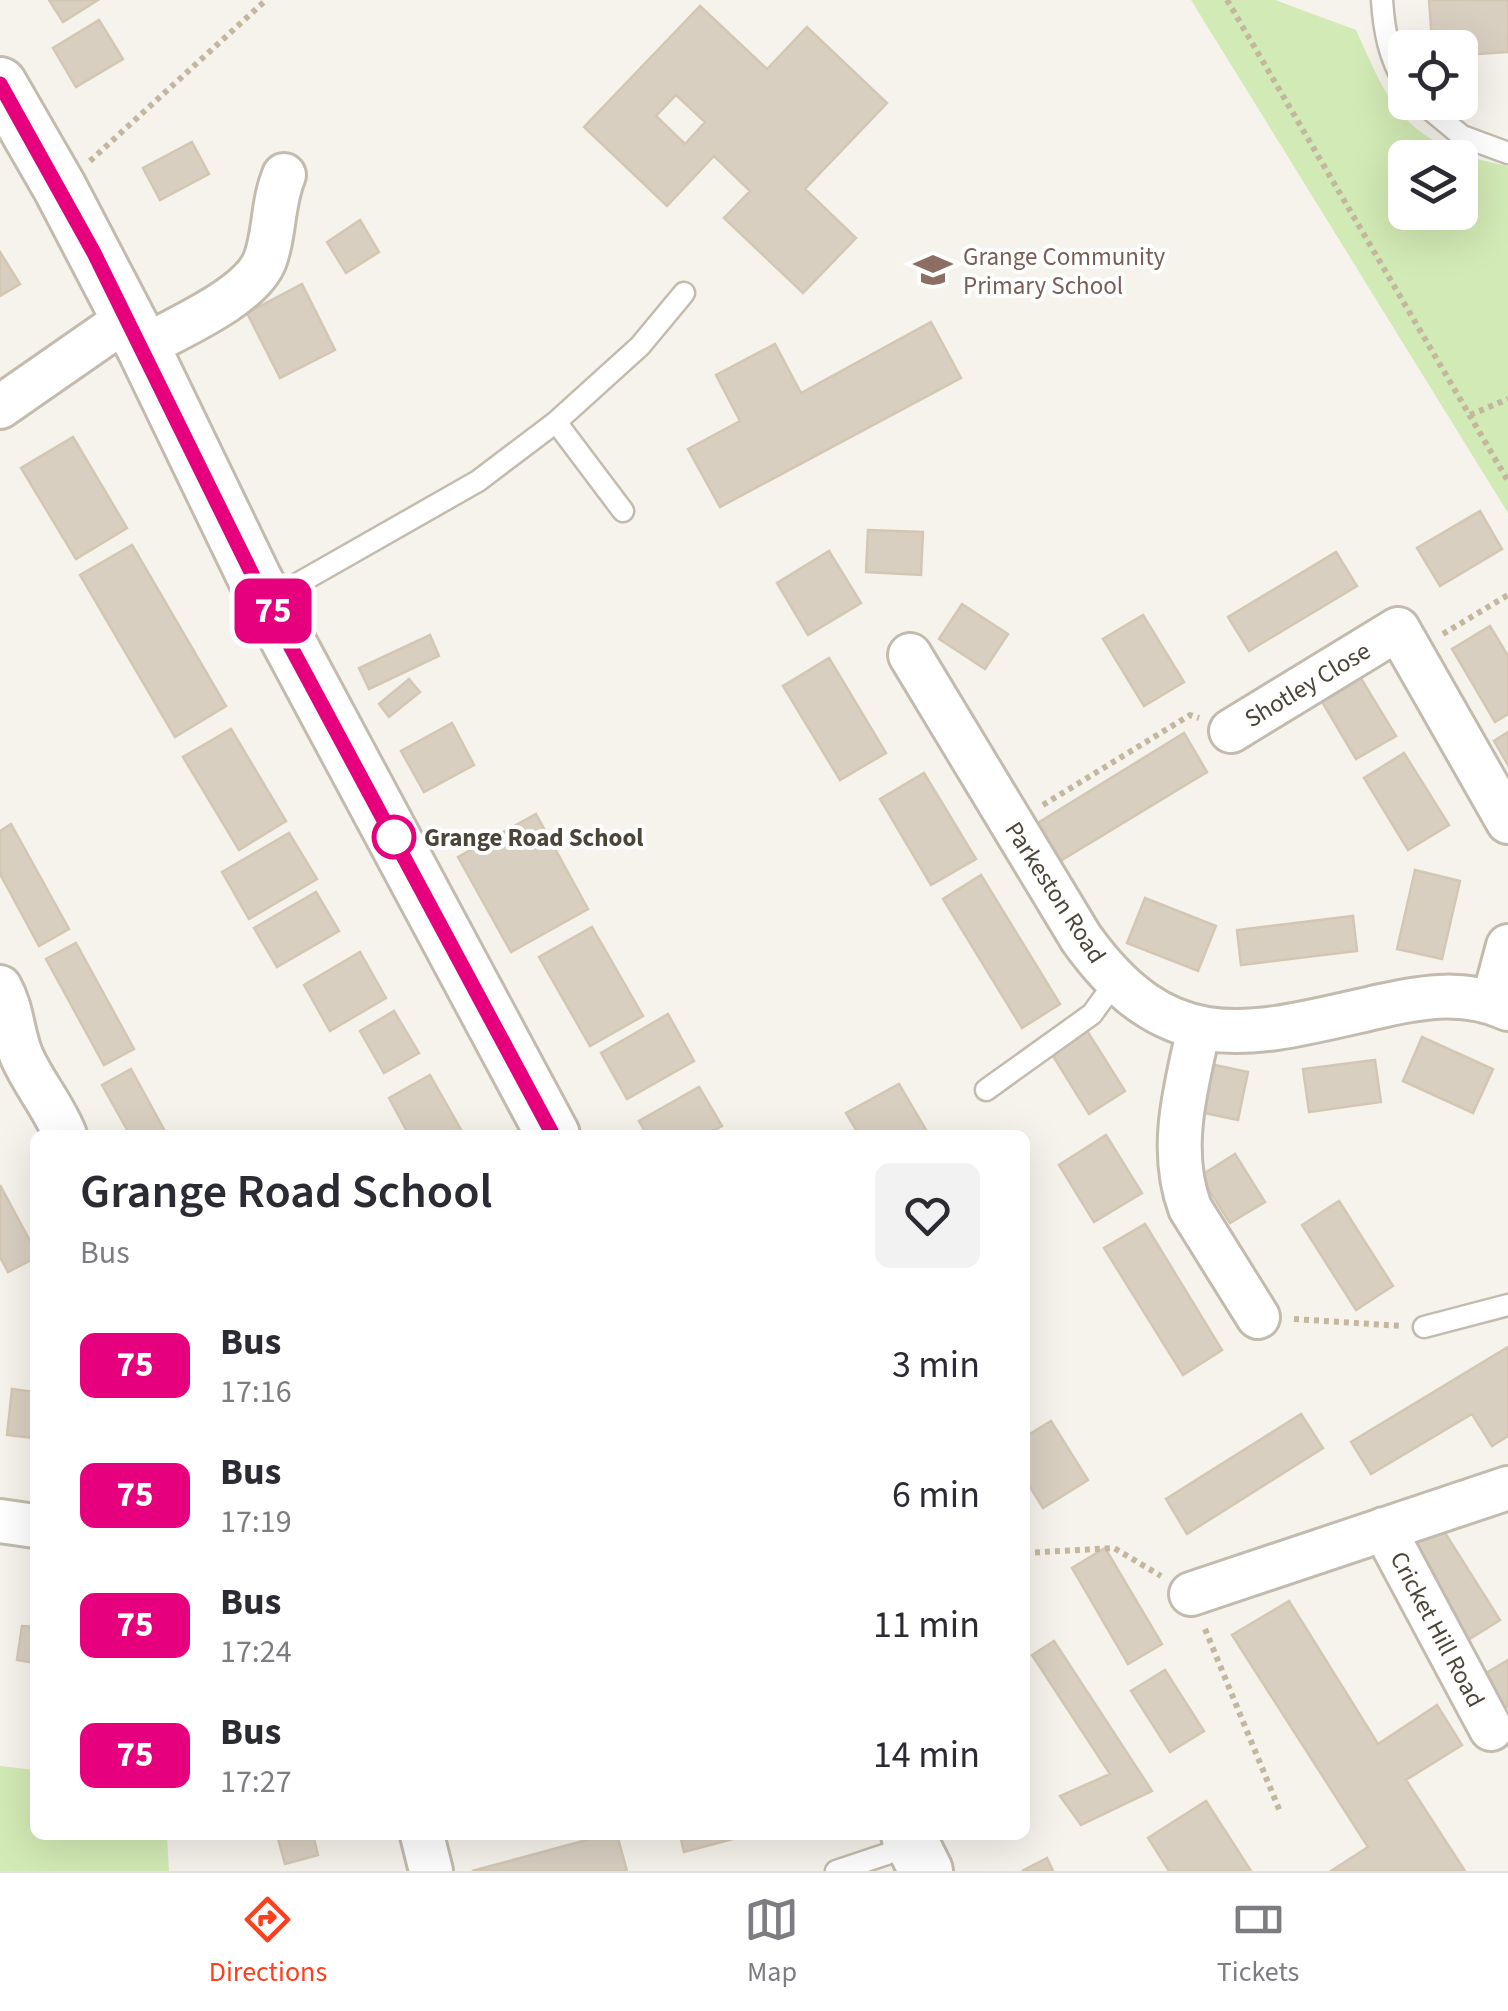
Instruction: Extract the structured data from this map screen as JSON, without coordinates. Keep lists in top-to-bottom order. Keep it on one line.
{"streets":{"street":["Shotley Close","Parkeston Road","Cricket Hill Road"]},"places":{"school or university":["Grange Community Primary School"],"other":["Grange Road School"]},"lines":["bus line 75"],"page":{"on_map":"75","heading":["Grange Road School","Bus"],"list":[{"mark":"75","name":"Bus","note":"17:16","value":"3 min"},{"mark":"75","name":"Bus","note":"17:19","value":"6 min"},{"mark":"75","name":"Bus","note":"17:24","value":"11 min"},{"mark":"75","name":"Bus","note":"17:27","value":"14 min"}],"tabs":["Directions","Map","Tickets"]}}
